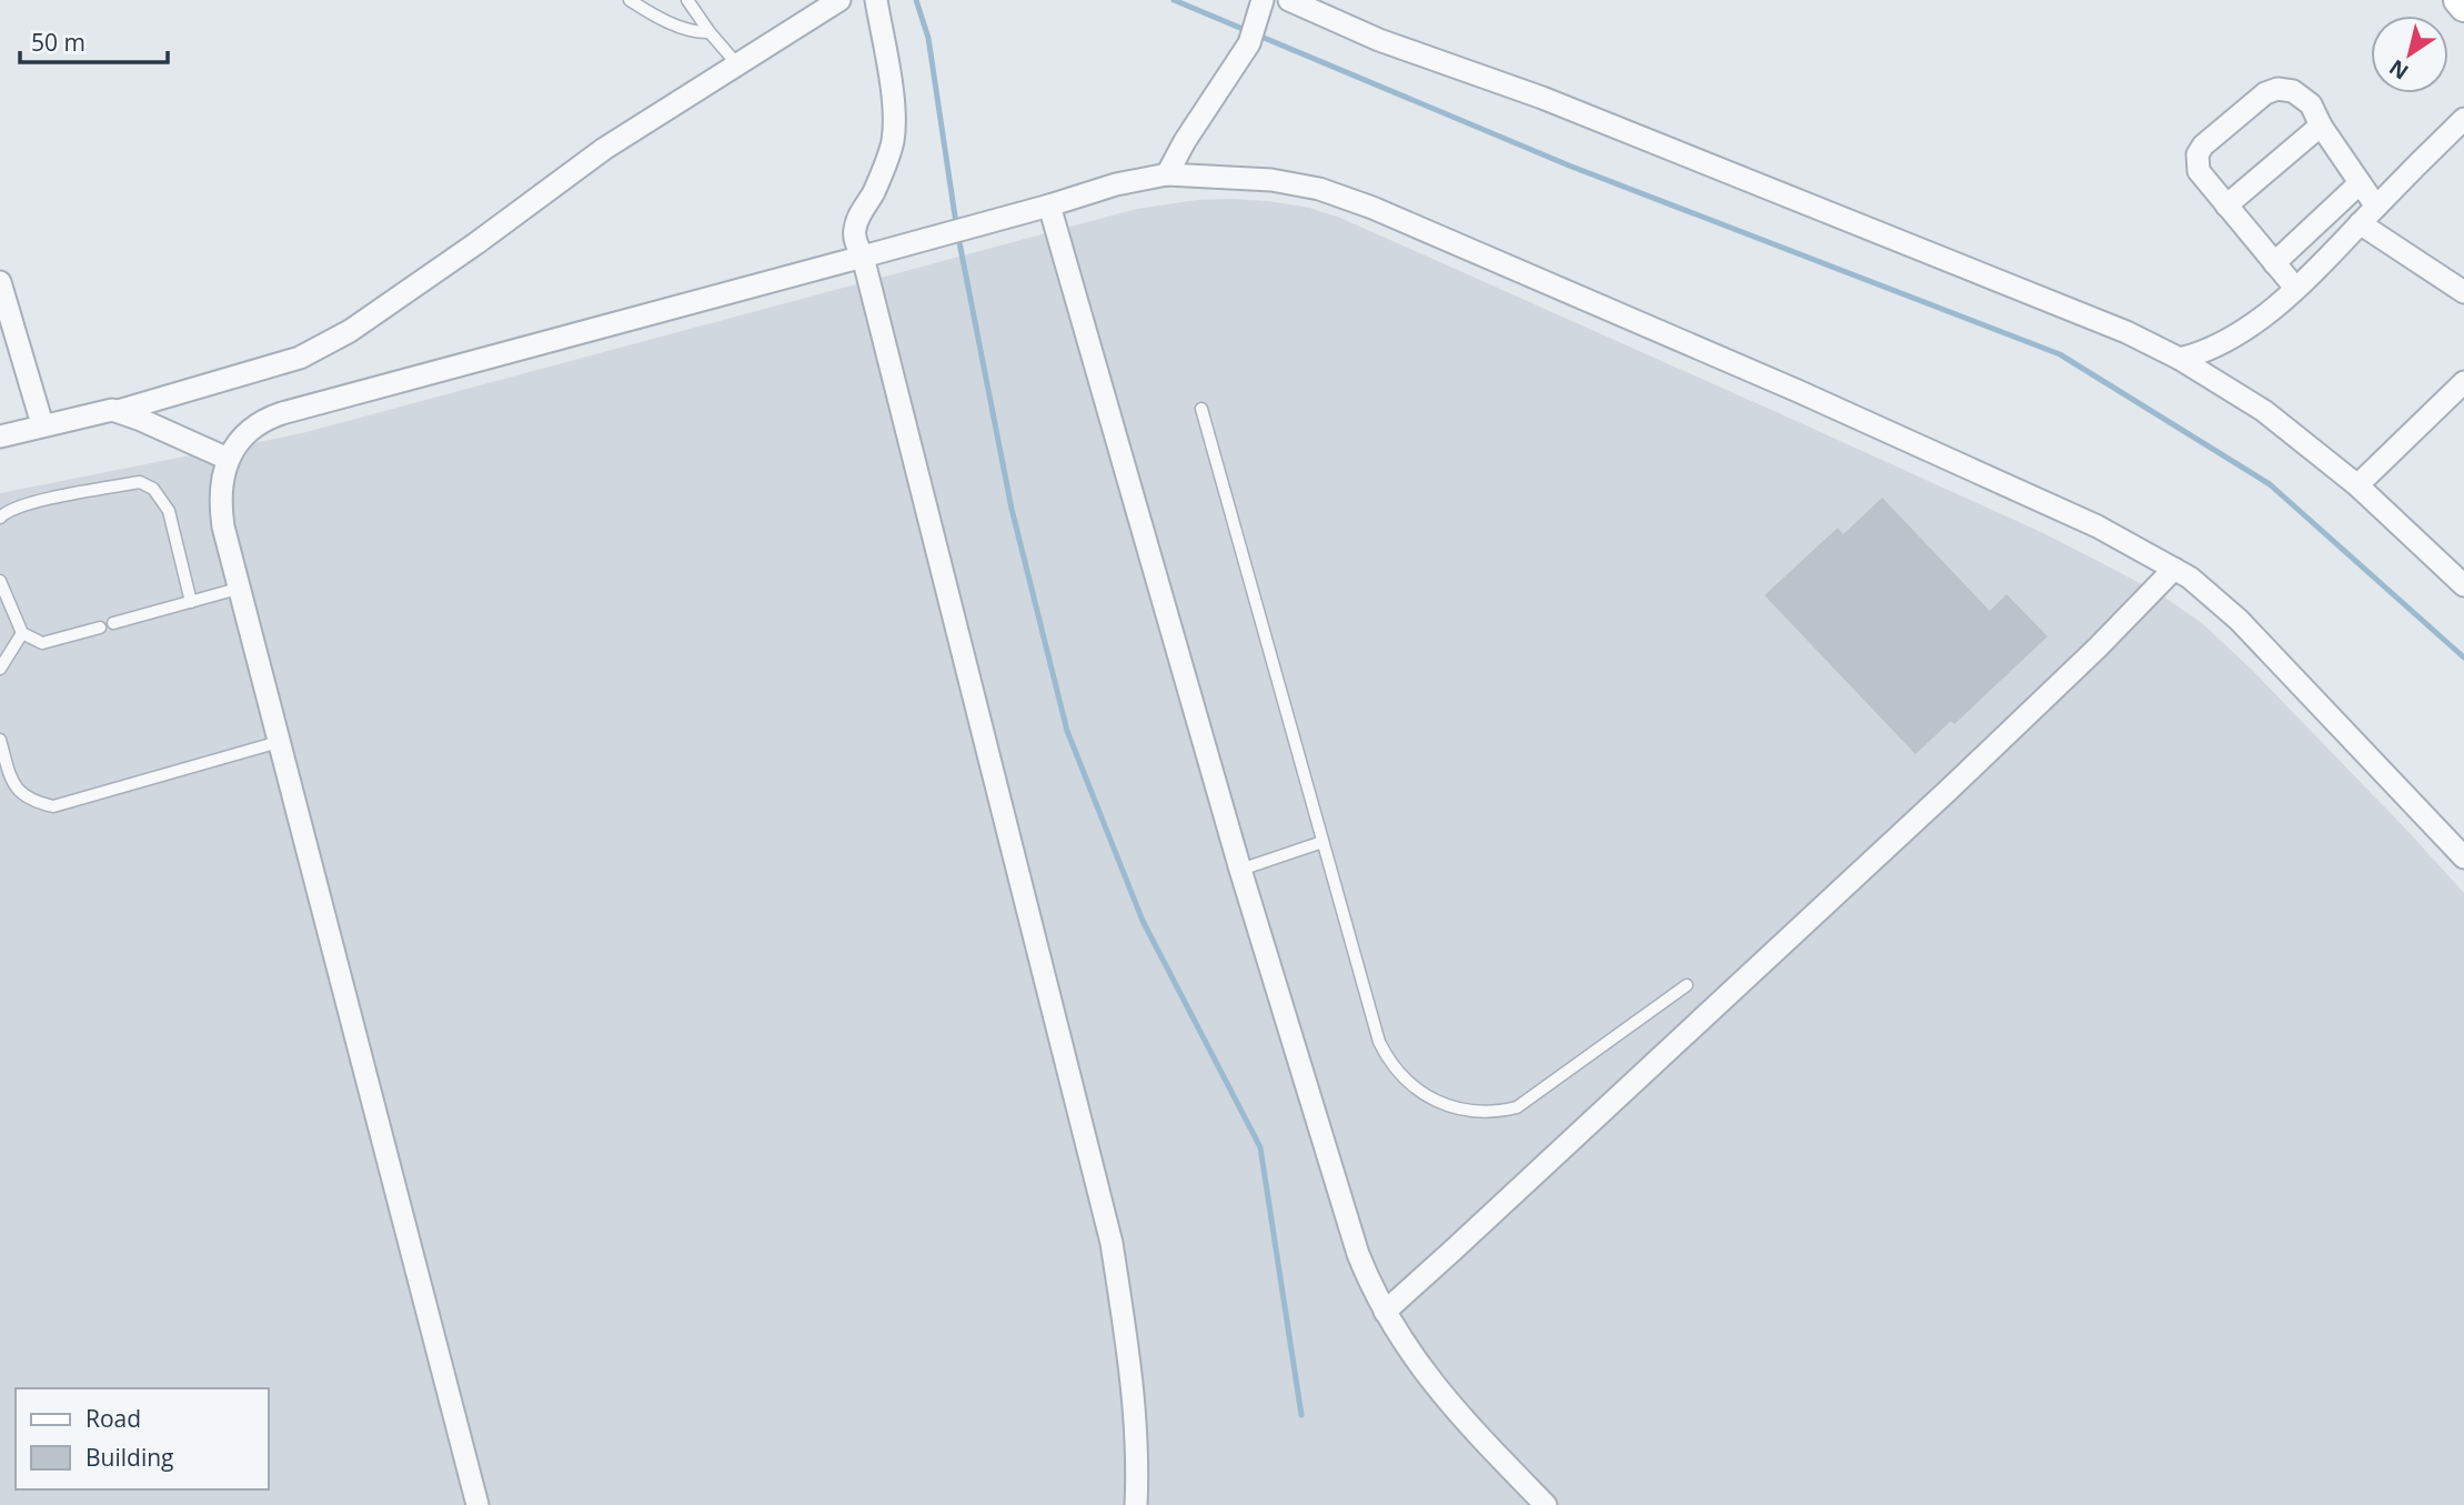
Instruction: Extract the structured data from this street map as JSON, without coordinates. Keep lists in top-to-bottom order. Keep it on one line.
{"legend":["Road","Building"],"scale_bar":"50 m","north":"bottom left"}
